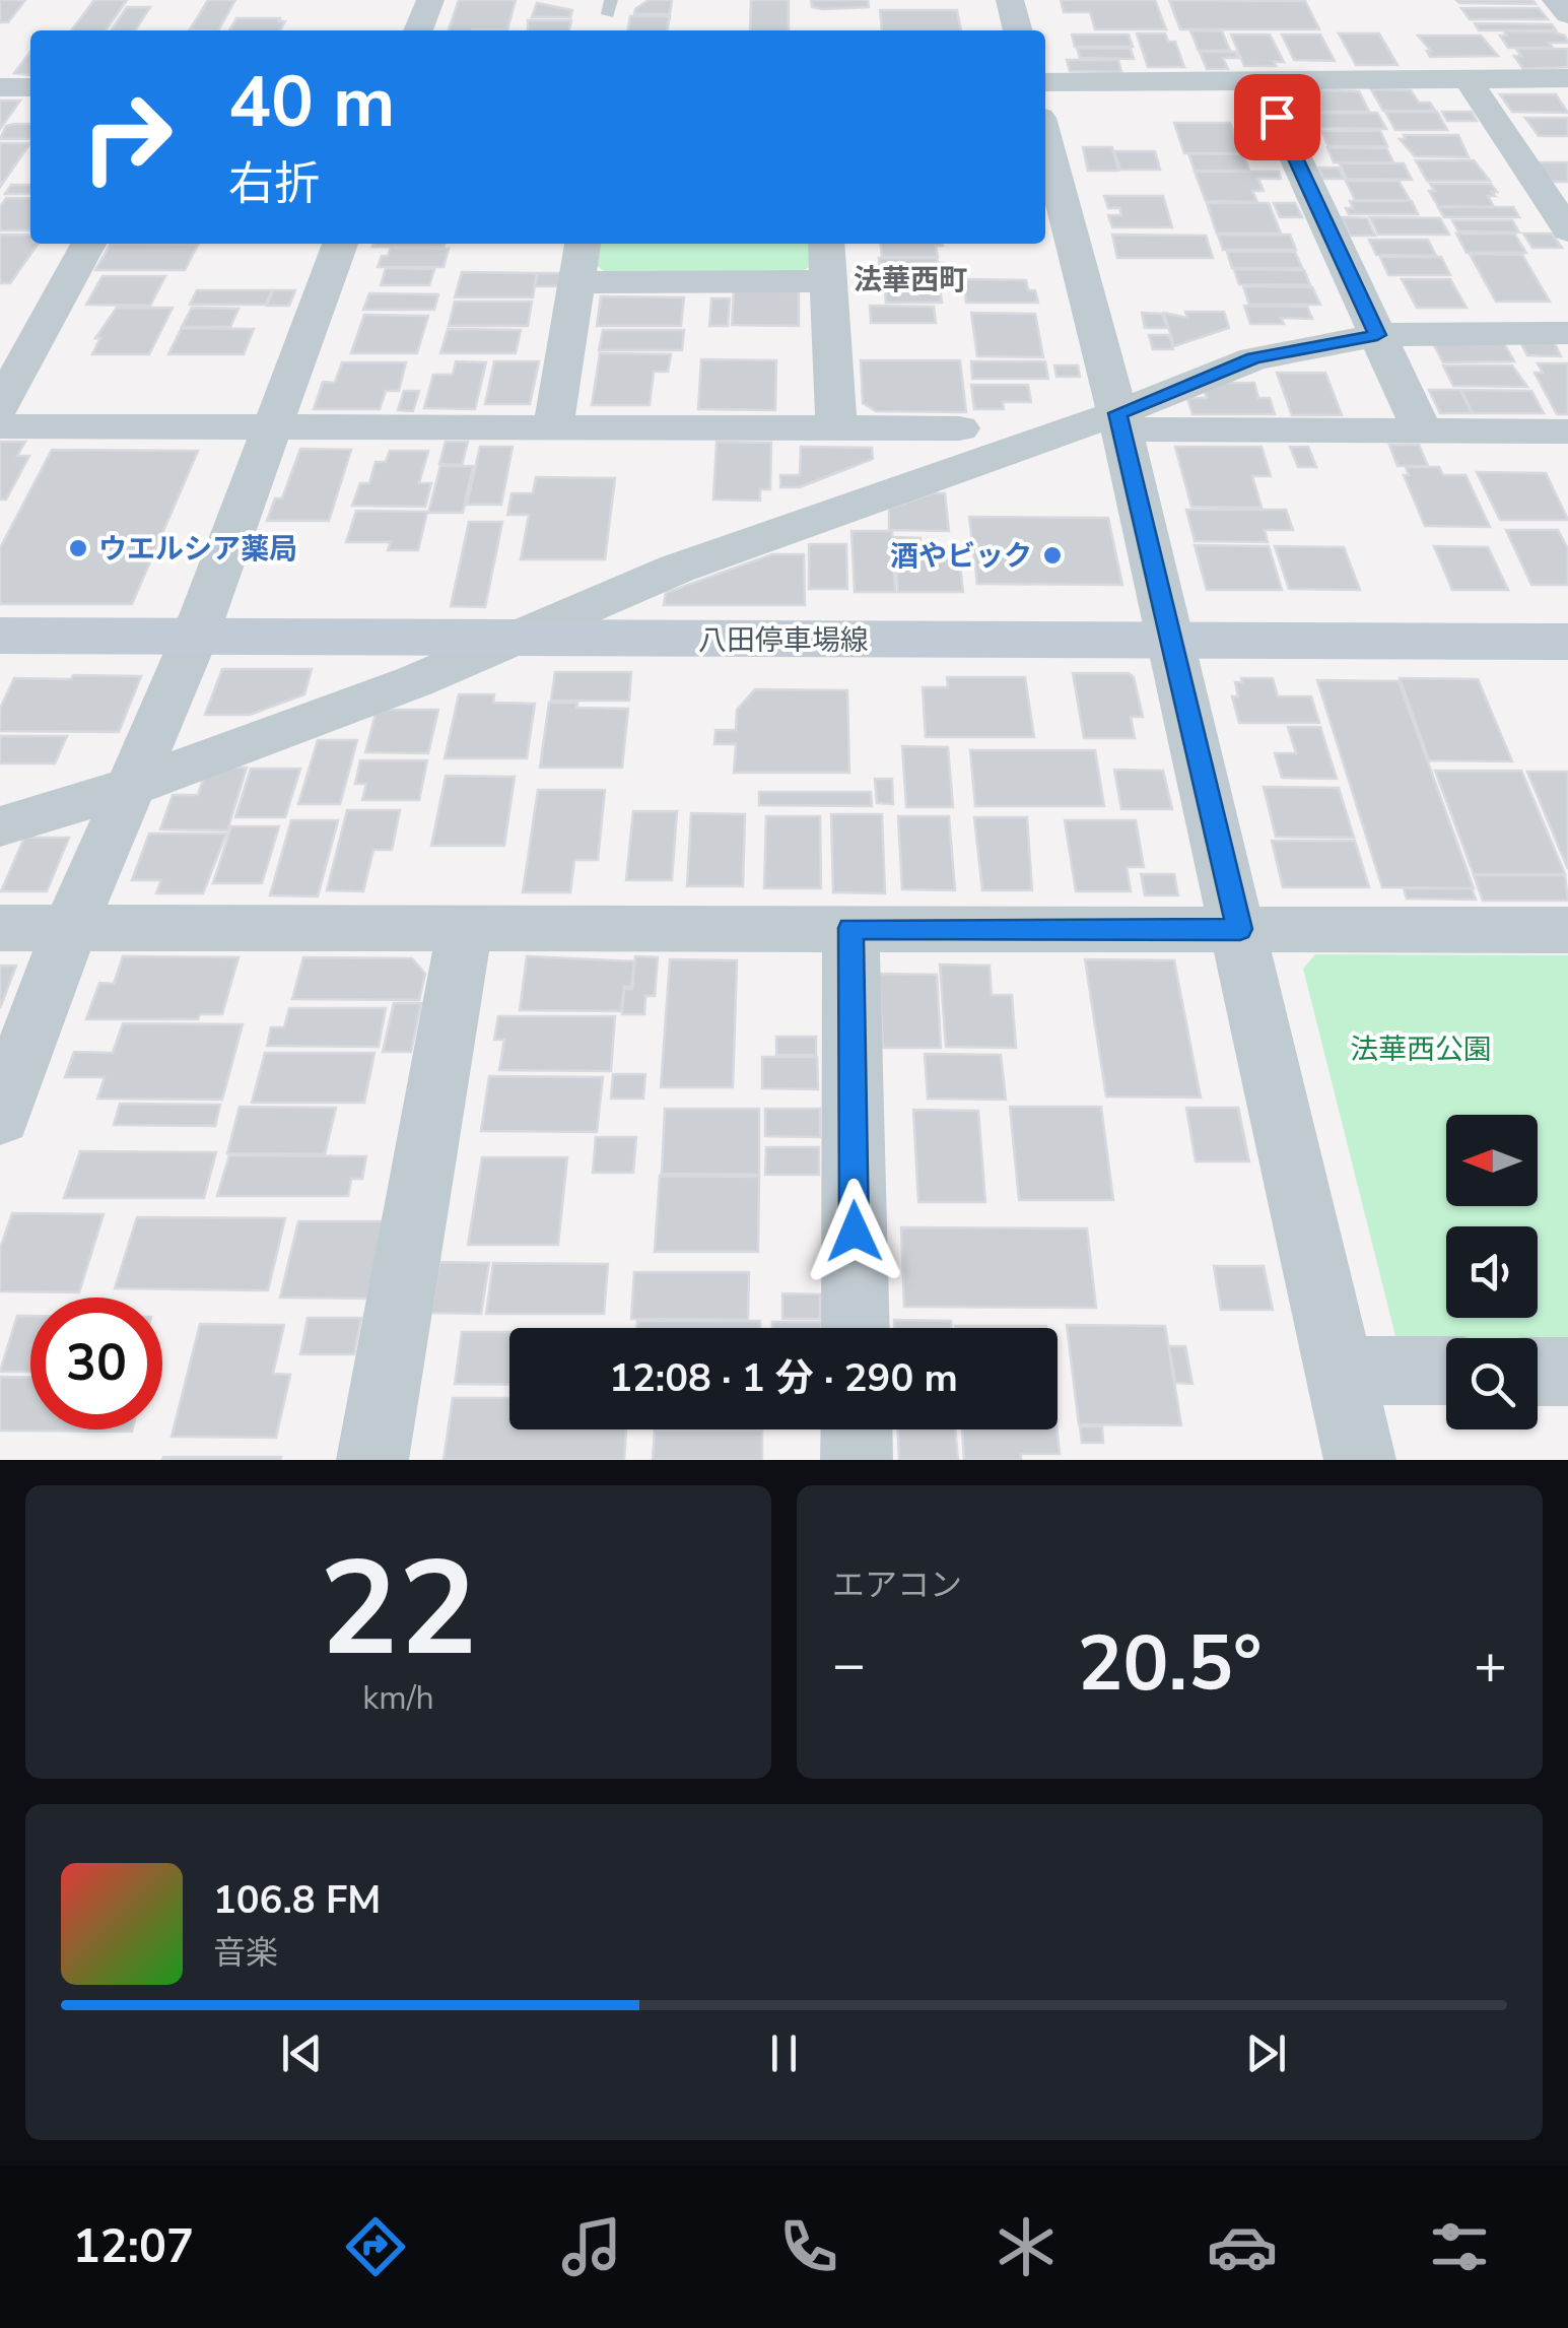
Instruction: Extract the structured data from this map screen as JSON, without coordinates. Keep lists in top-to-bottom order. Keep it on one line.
{"streets":{"main road":["八田停車場線"]},"districts":["法華西町"],"parks":["法華西公園"],"places":["ウエルシア薬局","酒やビック"],"north":"left","page":{"turn":["40 m","右折"],"limit":"30","trip":"12:08 · 1 分 · 290 m","tile":[["22","km/h"],"エアコン"],"heat":["−","20.5°","+"],"song":["106.8 FM","音楽"],"tabs":"12:07"}}
